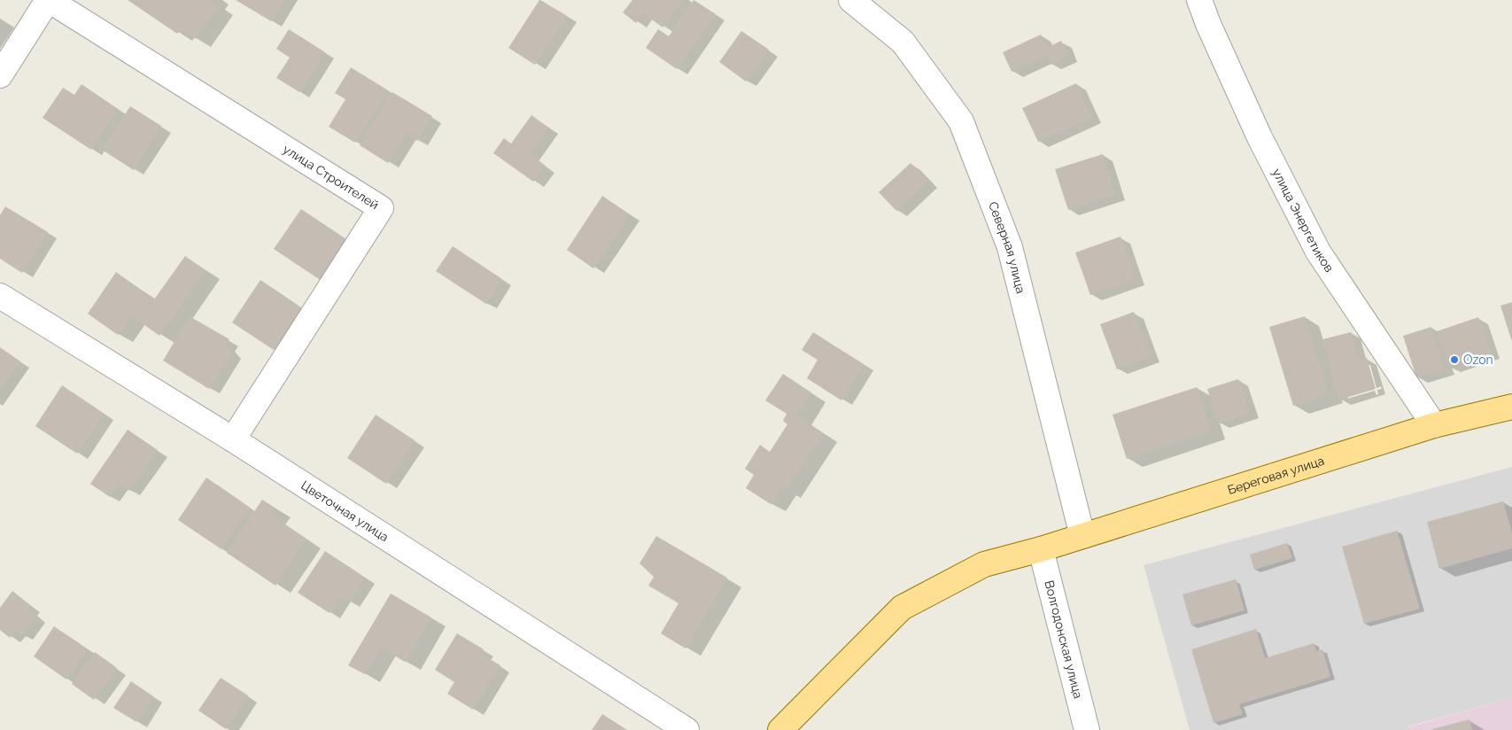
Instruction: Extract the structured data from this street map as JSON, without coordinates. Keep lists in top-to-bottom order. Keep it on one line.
{"streets":{"main road":["Береговая улица"],"street":["улица Строителей","улица Энергетиков","Северная улица","Цветочная улица","Волгодонская улица"]},"crossings":[["улица Строителей","Цветочная улица"],["улица Энергетиков","Береговая улица"],["Северная улица","Береговая улица"],["Береговая улица","Волгодонская улица"]],"places":["Ozon"]}
